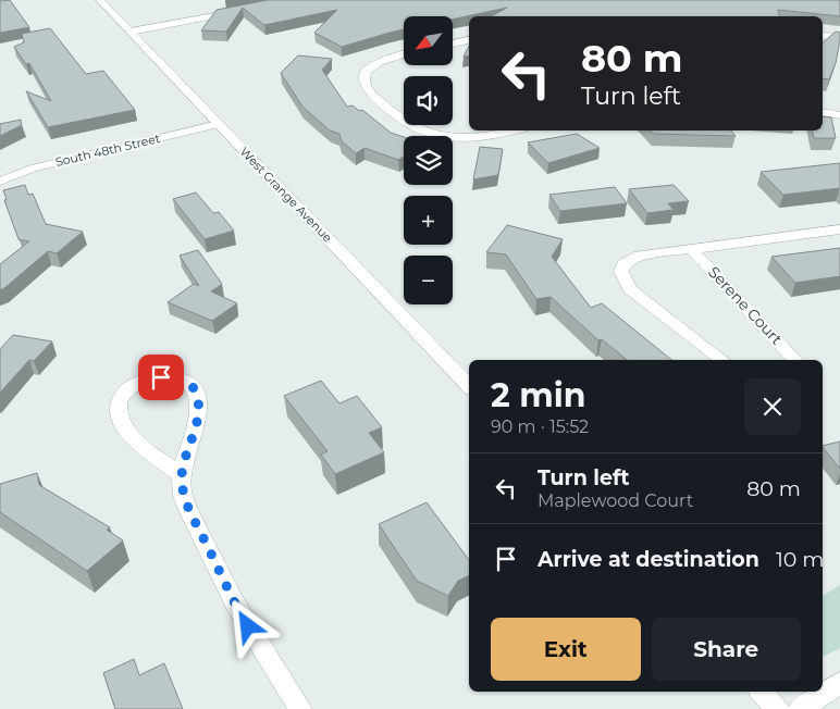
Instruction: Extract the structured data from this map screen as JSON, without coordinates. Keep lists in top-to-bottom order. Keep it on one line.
{"streets":{"street":["South 48th Street","West Grange Avenue","Serene Court"]},"crossings":[["South 48th Street","West Grange Avenue"]],"north":"bottom left","page":{"map_buttons":["+","−"],"turn":["80 m","Turn left"],"heading":["2 min","90 m · 15:52"],"list":[{"name":"Turn left","note":"Maplewood Court","value":"80 m"},{"name":"Arrive at destination","value":"10 m"}],"buttons":["Exit","Share"]}}
